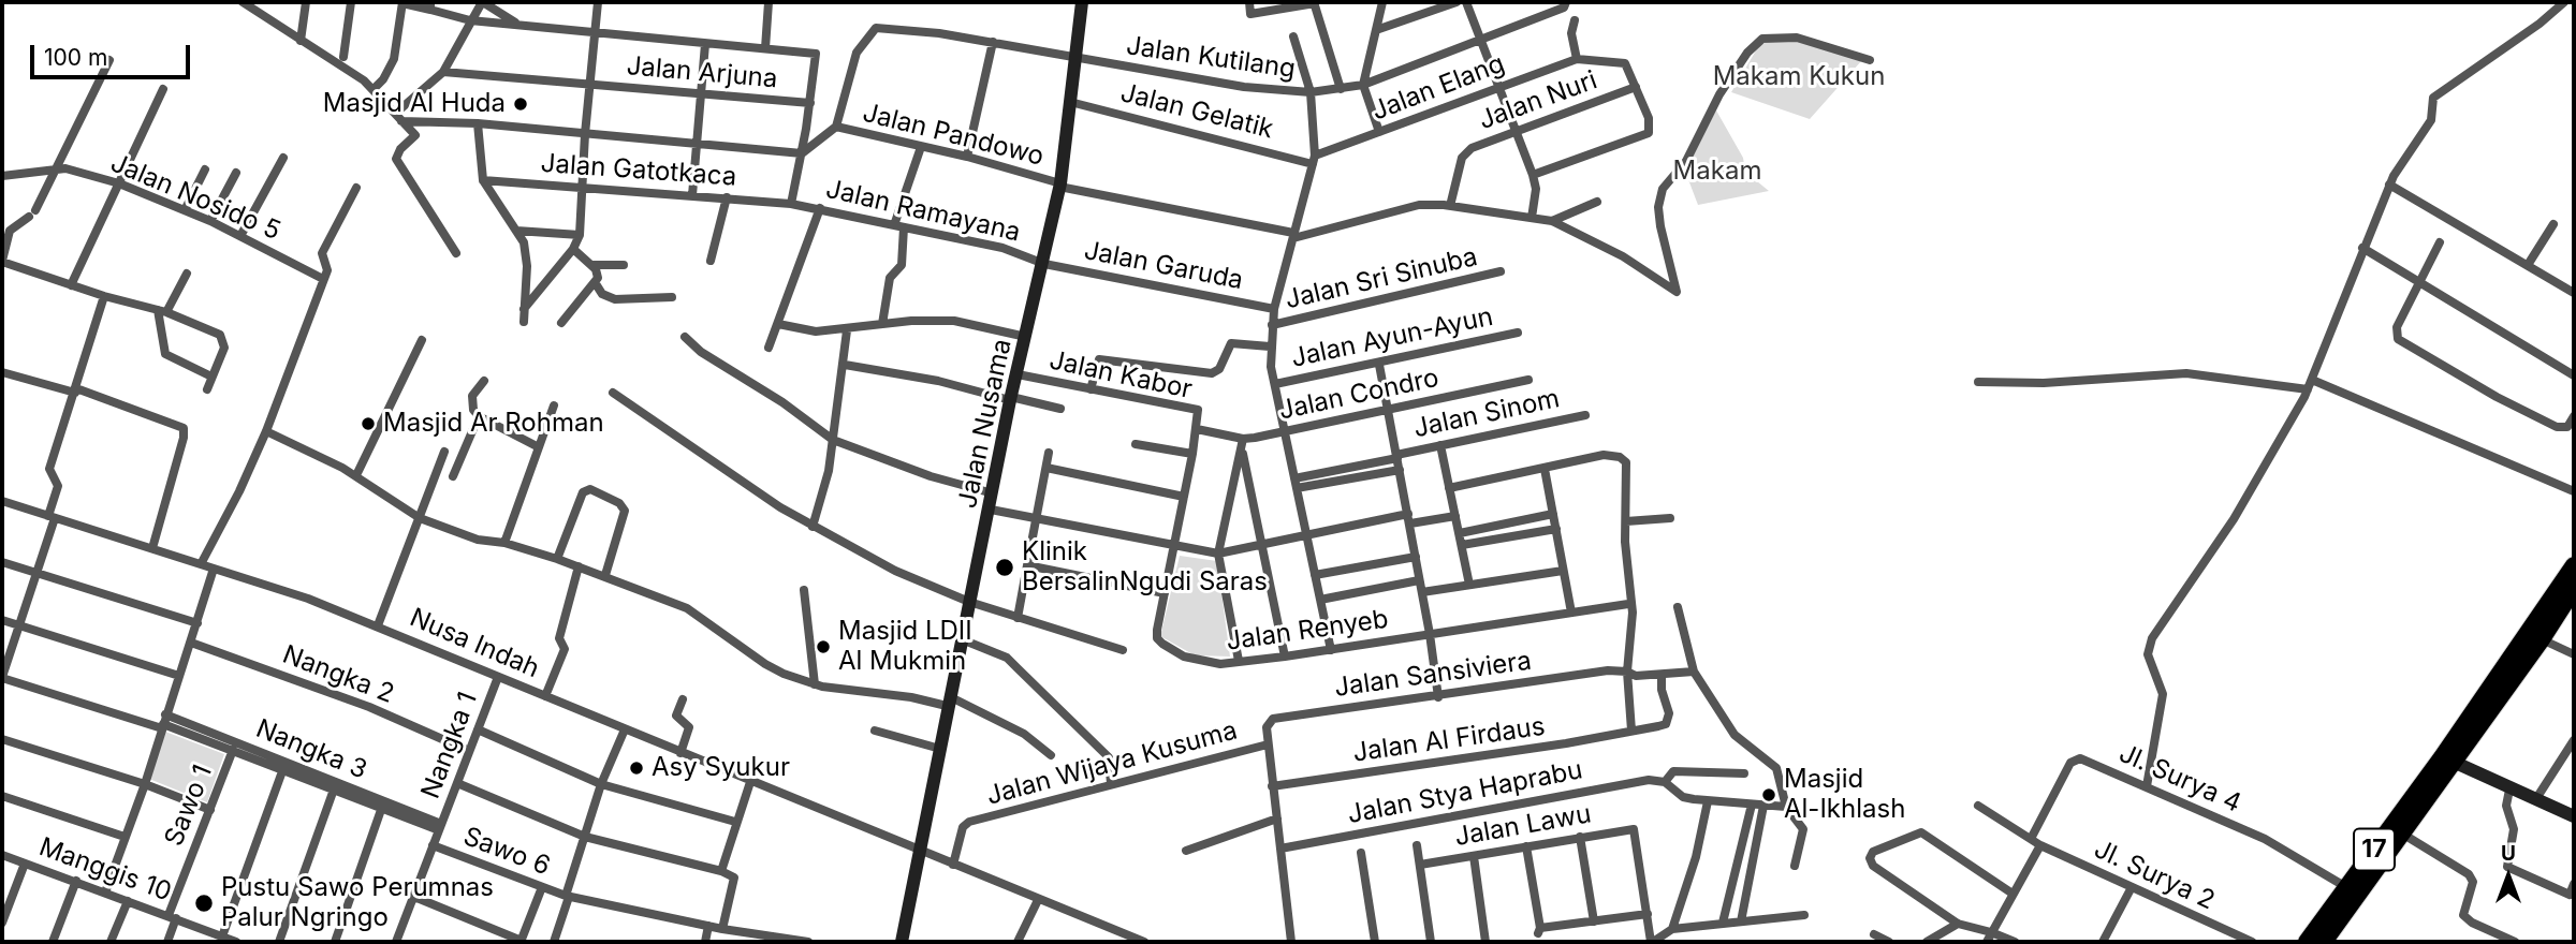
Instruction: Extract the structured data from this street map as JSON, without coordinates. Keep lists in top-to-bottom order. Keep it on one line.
{"streets":{"highway":["17"],"street":["Jalan Kutilang","Jalan Arjuna","Jalan Elang","Jalan Nuri","Jalan Gelatik","Jalan Pandowo","Jalan Gatotkaca","Jalan Nosido 5","Jalan Ramayana","Jalan Garuda","Jalan Sri Sinuba","Jalan Ayun-Ayun","Jalan Kabor","Jalan Condro","Jalan Sinom","Jalan Nusama","Jalan Renyeb","Nusa Indah","Nangka 2","Jalan Sansiviera","Jalan Al Firdaus","Nangka 1","Nangka 3","Jalan Wijaya Kusuma","Jl. Surya 4","Jalan Stya Haprabu","Sawo 1","Jalan Lawu","Sawo 6","Manggis 10","Jl. Surya 2"]},"crossings":[["Jalan Kutilang","Jalan Pandowo"],["Jalan Kutilang","Jalan Nusama"],["Jalan Elang","Jalan Gelatik"],["Jalan Gelatik","Jalan Nusama"],["Jalan Pandowo","Jalan Nusama"],["Jalan Gatotkaca","Jalan Ramayana"],["Jalan Ramayana","Jalan Garuda"],["Jalan Ramayana","Jalan Nusama"],["Jalan Garuda","Jalan Nusama"],["Jalan Kabor","Jalan Condro"],["Jalan Kabor","Jalan Nusama"],["Jalan Kabor","Jalan Renyeb"],["Jalan Condro","Jalan Renyeb"],["Jalan Nusama","Nusa Indah"],["Nusa Indah","Nangka 1"],["Nusa Indah","Jalan Wijaya Kusuma"],["Nangka 2","Nangka 1"],["Jalan Sansiviera","Jalan Al Firdaus"],["Jalan Sansiviera","Jalan Wijaya Kusuma"],["Nangka 1","Sawo 6"],["Nangka 3","Sawo 1"],["Jl. Surya 4","17"],["Jl. Surya 4","Jl. Surya 2"],["Sawo 1","Manggis 10"]],"parks":["Makam Kukun","Makam"],"places":["Masjid Al Huda","Masjid Ar Rohman","Klinik BersalinNgudi Saras","Masjid LDII Al Mukmin","Asy Syukur","Masjid Al-Ikhlash","Pustu Sawo Perumnas Palur Ngringo"],"scale_bar":"100 m","north":"top"}
